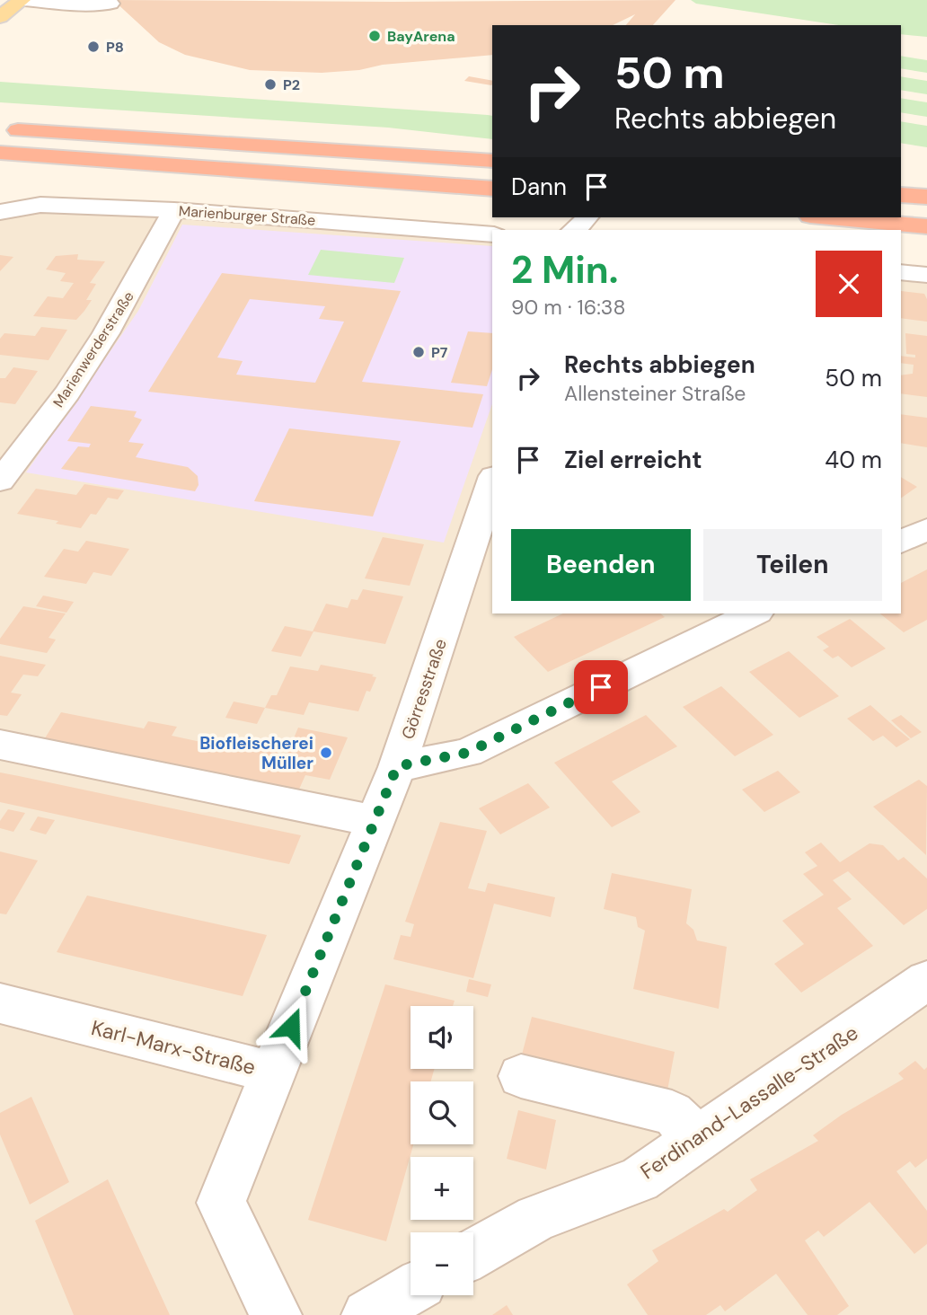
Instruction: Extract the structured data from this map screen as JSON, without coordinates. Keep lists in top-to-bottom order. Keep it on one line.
{"streets":{"street":["Marienburger Straße","Marienwerderstraße","Görresstraße","Karl-Marx-Straße","Ferdinand-Lassalle-Straße"]},"crossings":[["Marienburger Straße","Marienwerderstraße"],["Görresstraße","Karl-Marx-Straße"]],"places":["BayArena","P8","P2","P7","Biofleischerei Müller"],"page":{"turn":["50 m","Rechts abbiegen"],"then":"Dann","heading":["2 Min.","90 m · 16:38"],"list":[{"name":"Rechts abbiegen","note":"Allensteiner Straße","value":"50 m"},{"name":"Ziel erreicht","value":"40 m"}],"buttons":["Beenden","Teilen"],"map_buttons":["+","−"]}}
